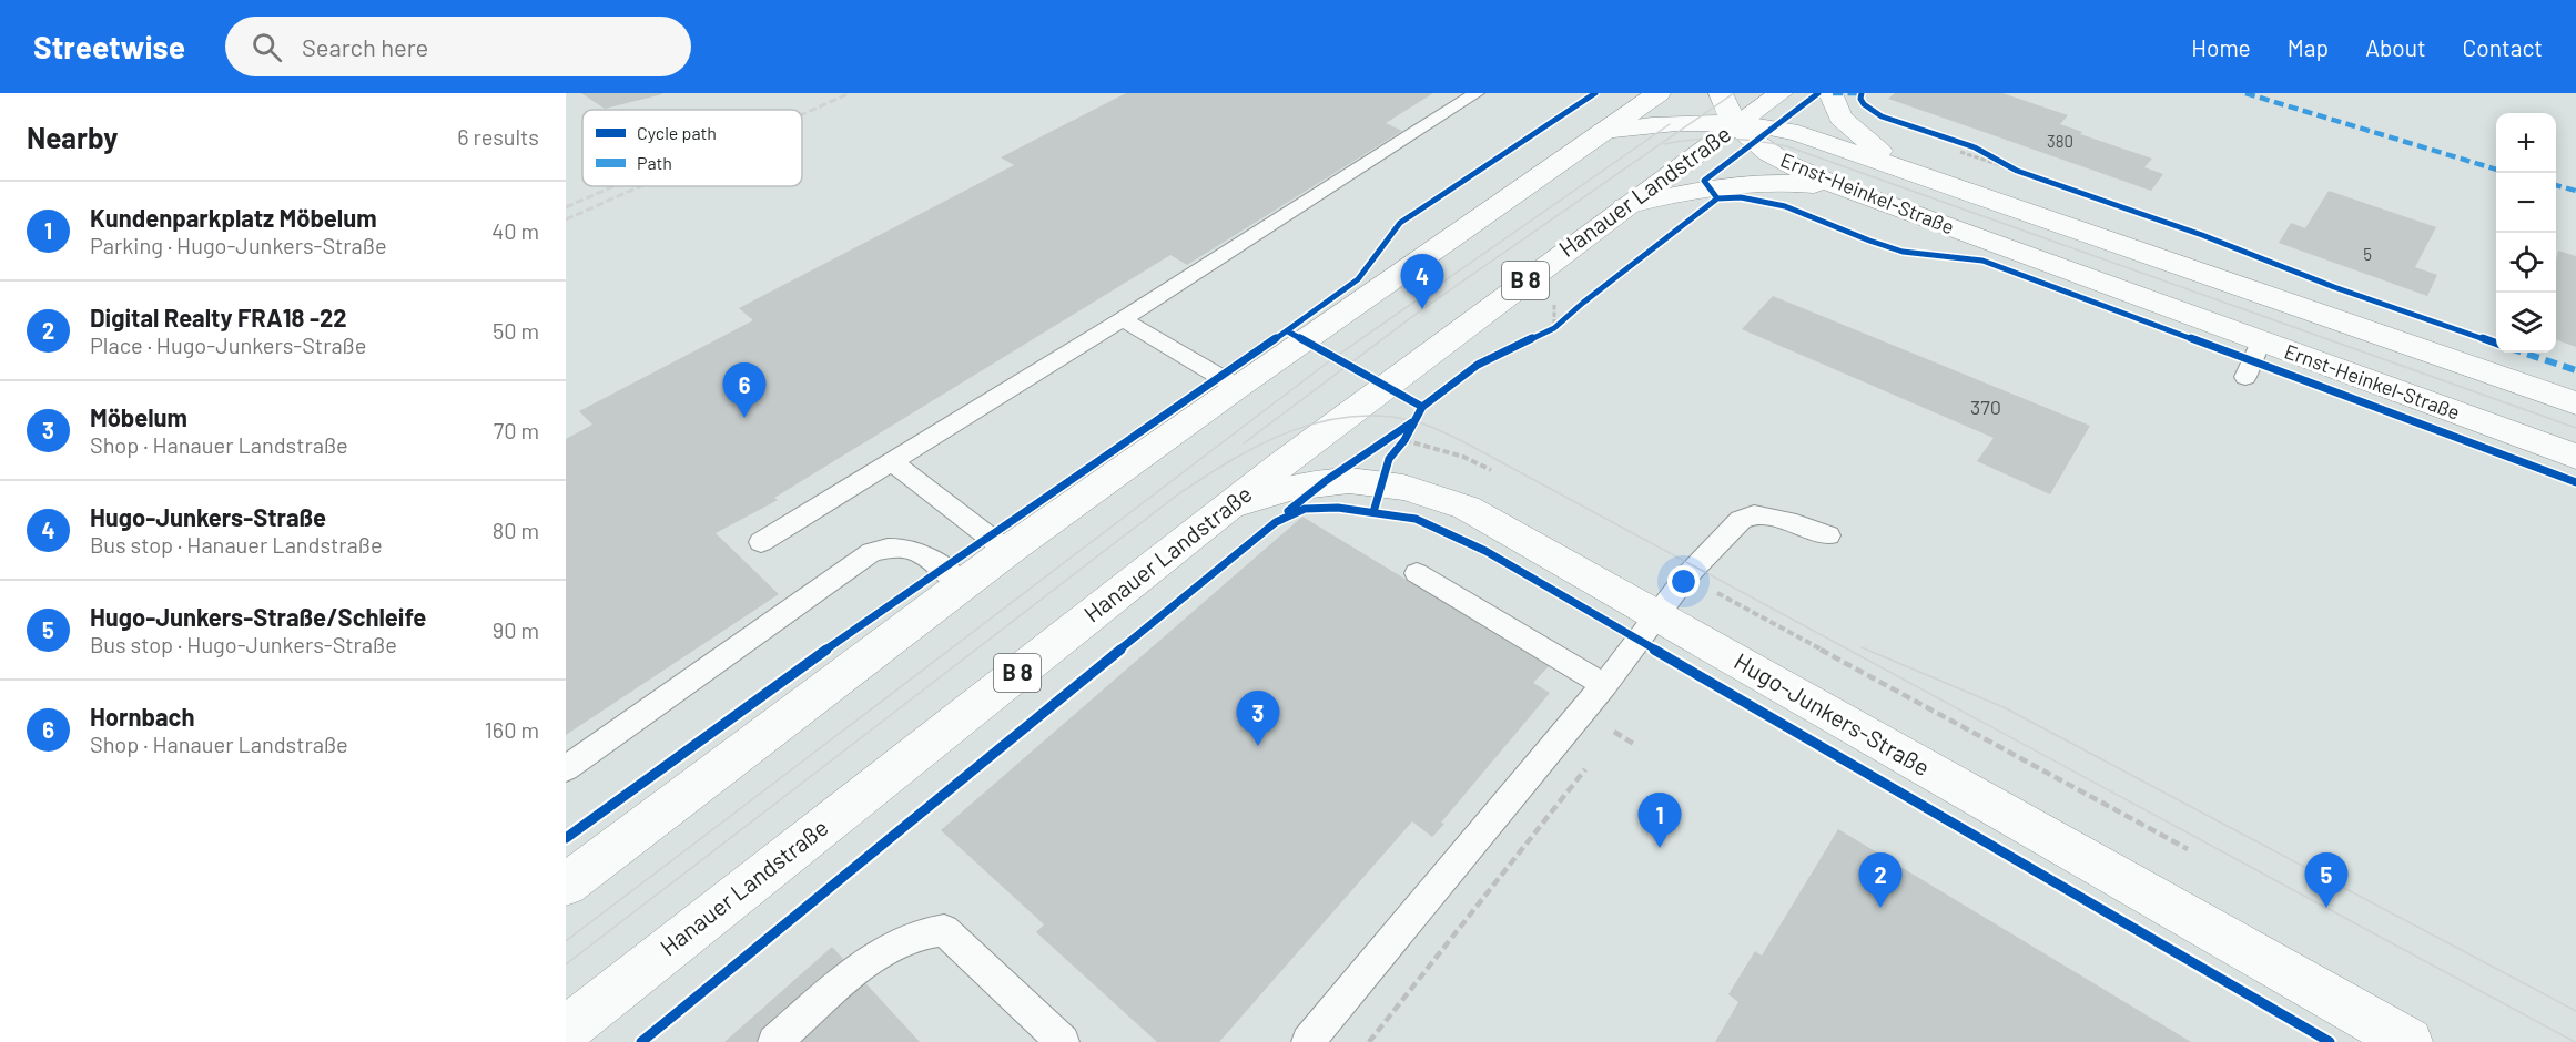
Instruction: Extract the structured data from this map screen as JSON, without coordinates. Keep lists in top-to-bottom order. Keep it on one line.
{"streets":{"main road":["Hanauer Landstraße","Ernst-Heinkel-Straße","B 8","Hugo-Junkers-Straße"]},"crossings":[["Hanauer Landstraße","Ernst-Heinkel-Straße"],["Hanauer Landstraße","Hugo-Junkers-Straße"]],"house_numbers":["380","5","370"],"legend":["Cycle path","Path"],"page":{"header":"Streetwise","search":"Search here","nav":["Home","Map","About","Contact"],"heading":["Nearby","6 results"],"map_buttons":["+","−"],"list":[{"mark":"1","name":"Kundenparkplatz Möbelum","note":"Parking · Hugo-Junkers-Straße","value":"40 m"},{"mark":"2","name":"Digital Realty FRA18 -22","note":"Place · Hugo-Junkers-Straße","value":"50 m"},{"mark":"3","name":"Möbelum","note":"Shop · Hanauer Landstraße","value":"70 m"},{"mark":"4","name":"Hugo-Junkers-Straße","note":"Bus stop · Hanauer Landstraße","value":"80 m"},{"mark":"5","name":"Hugo-Junkers-Straße/Schleife","note":"Bus stop · Hugo-Junkers-Straße","value":"90 m"},{"mark":"6","name":"Hornbach","note":"Shop · Hanauer Landstraße","value":"160 m"}],"pins":["4","6","3","1","2","5"]}}
